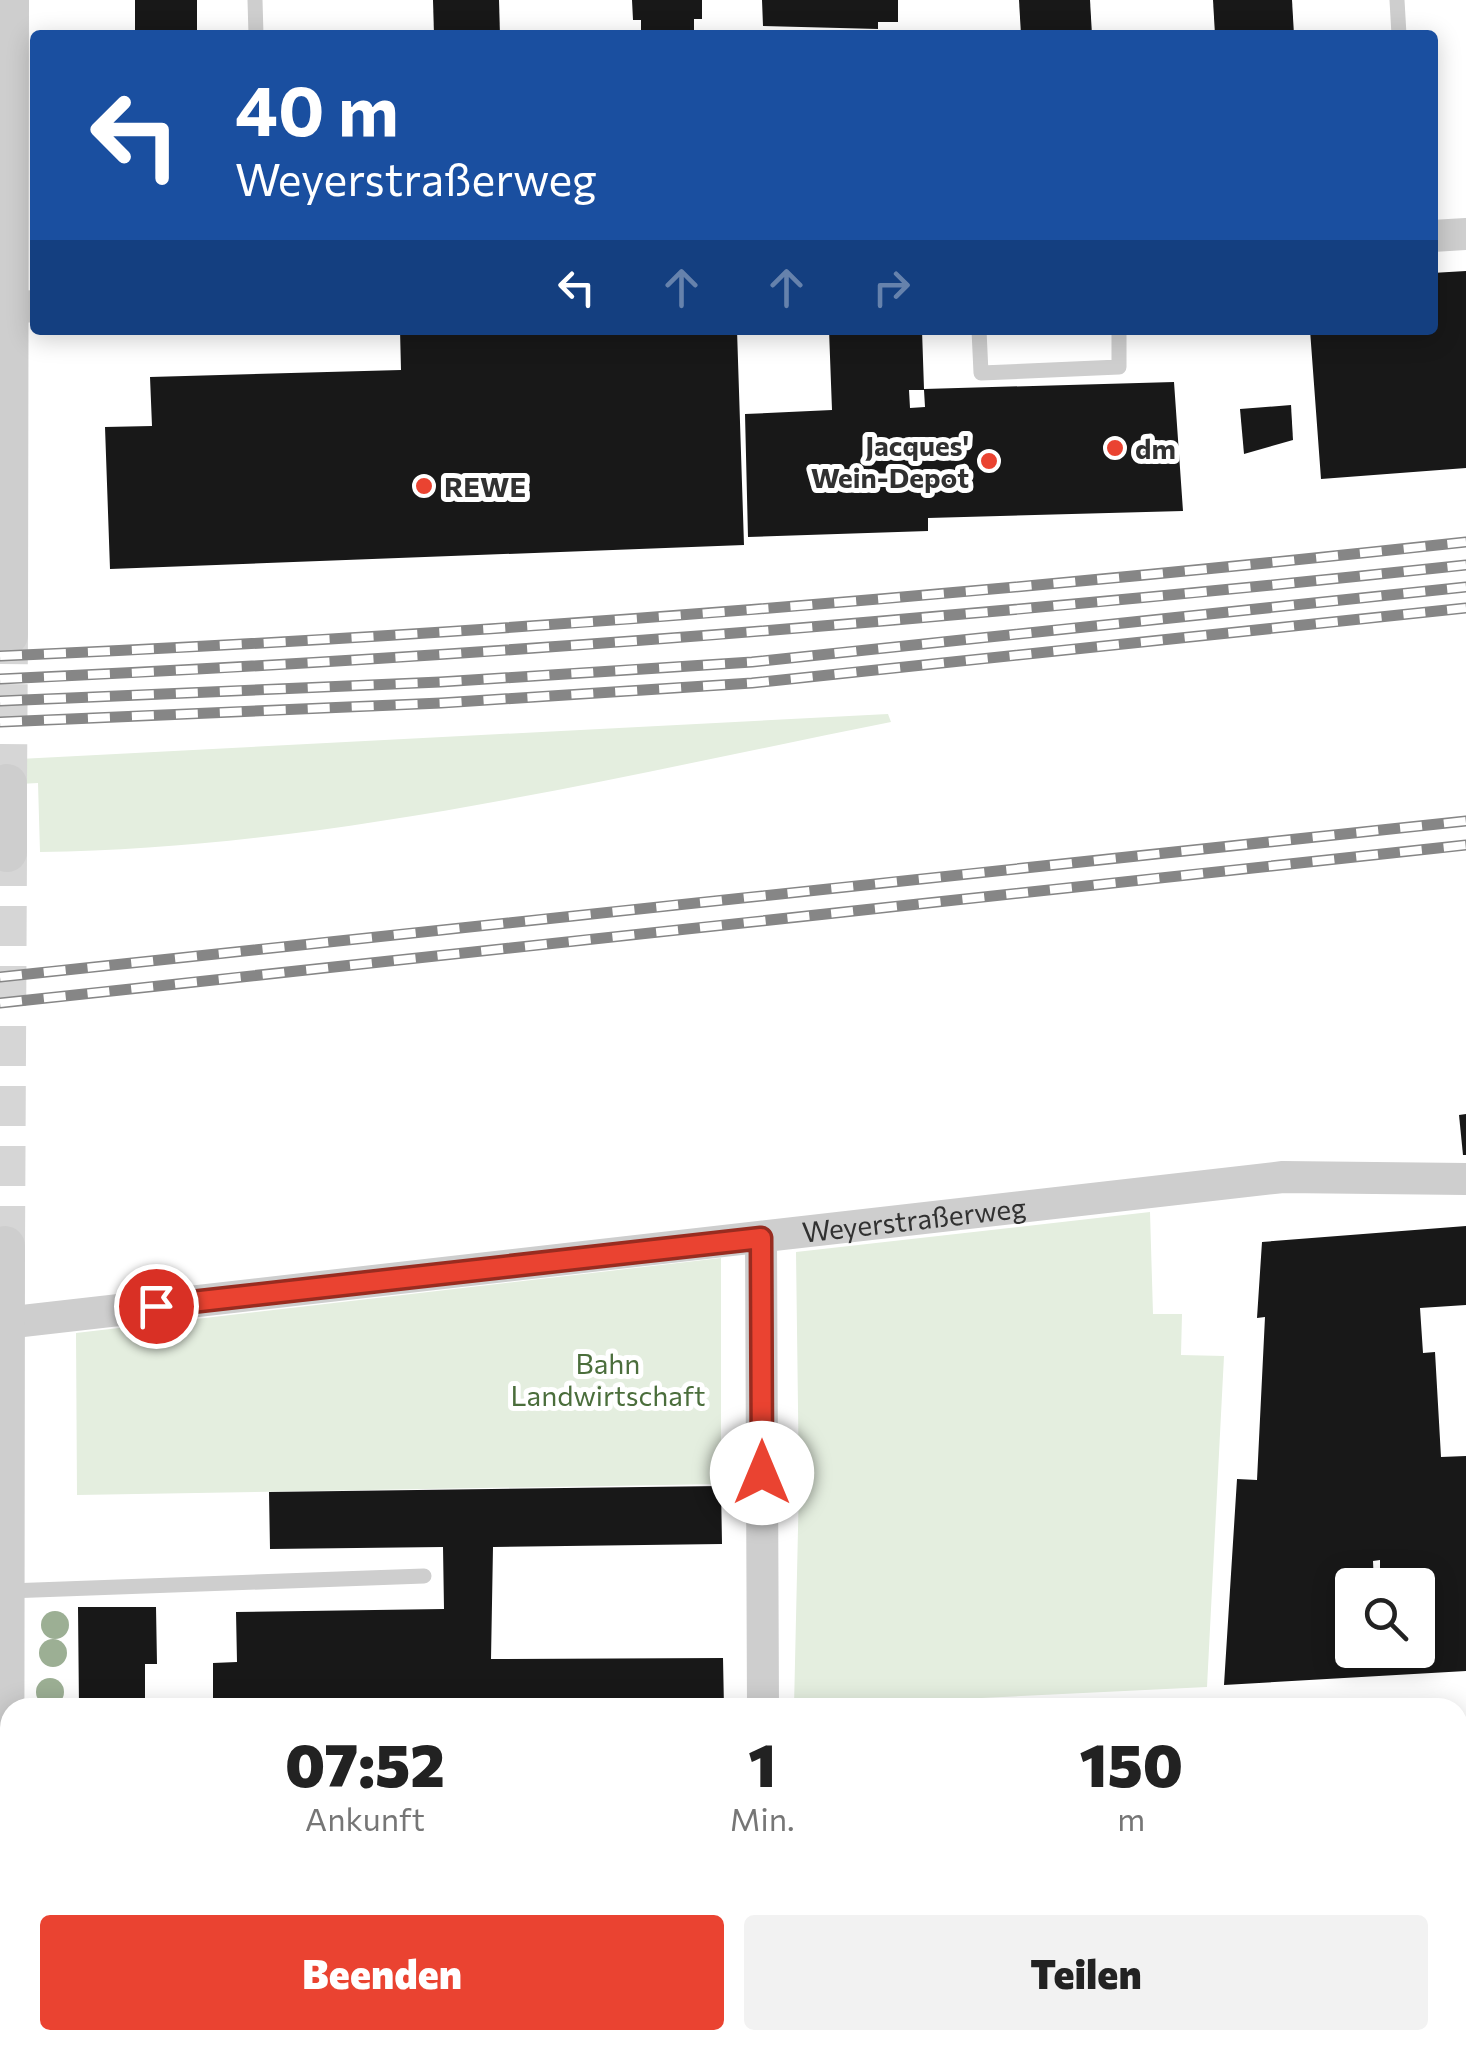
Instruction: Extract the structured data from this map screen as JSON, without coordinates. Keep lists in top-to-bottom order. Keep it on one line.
{"streets":{"street":["Weyerstraßerweg"]},"parks":["Bahn Landwirtschaft"],"places":["dm","Jacques' Wein-Depot","REWE"],"page":{"turn":["40 m","Weyerstraßerweg"],"eta":["07:52","Ankunft","1","Min.","150","m"],"buttons":["Beenden","Teilen"]}}
